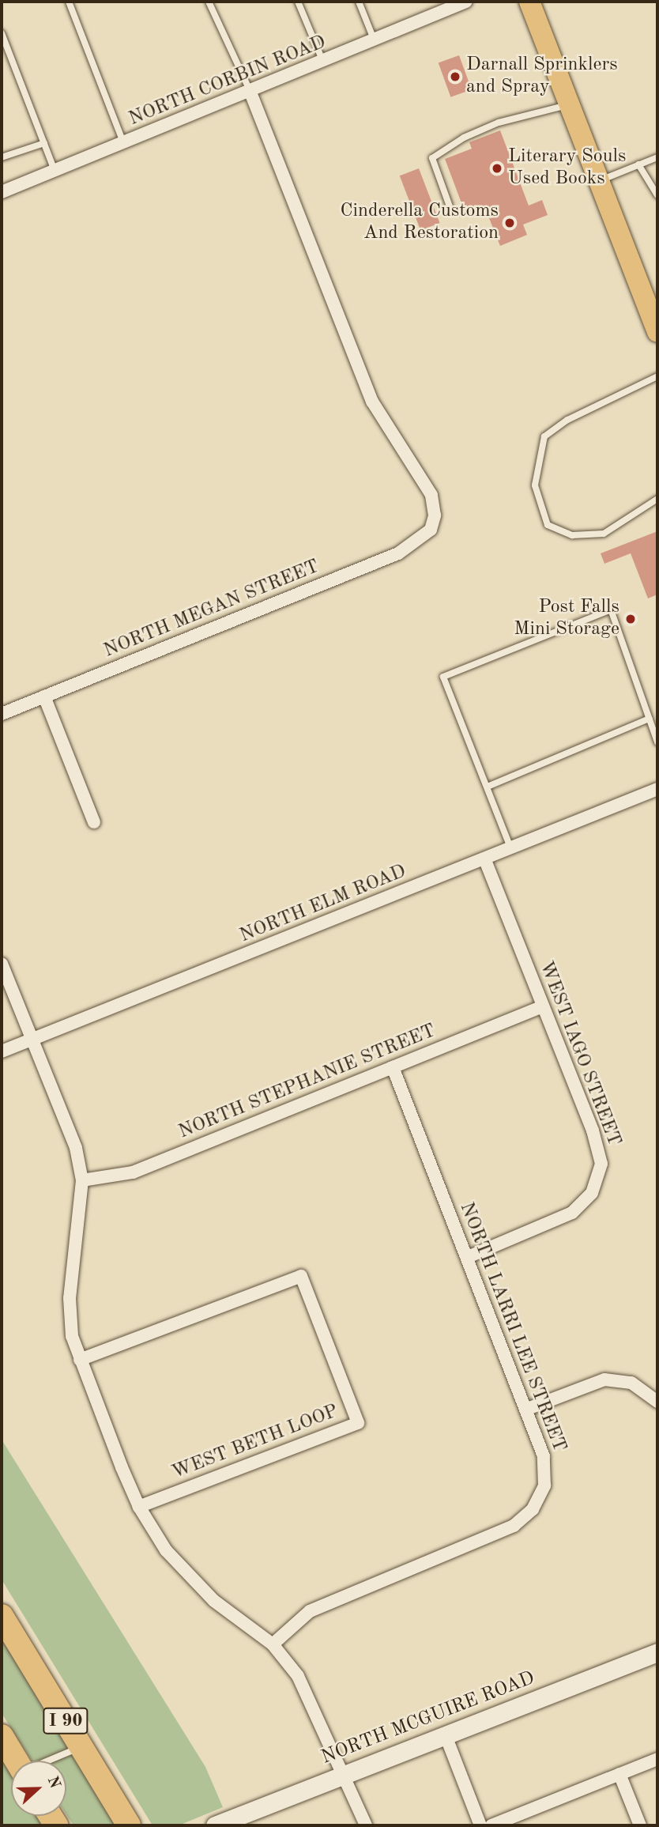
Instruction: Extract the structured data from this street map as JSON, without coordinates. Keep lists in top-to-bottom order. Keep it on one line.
{"streets":{"highway":["I 90"],"street":["NORTH CORBIN ROAD","NORTH MEGAN STREET","NORTH ELM ROAD","WEST IAGO STREET","NORTH STEPHANIE STREET","NORTH LARRI LEE STREET","WEST BETH LOOP","NORTH MCGUIRE ROAD"]},"crossings":[["NORTH CORBIN ROAD","NORTH MEGAN STREET"],["NORTH ELM ROAD","WEST IAGO STREET"],["WEST IAGO STREET","NORTH STEPHANIE STREET"],["WEST IAGO STREET","NORTH LARRI LEE STREET"],["NORTH STEPHANIE STREET","NORTH LARRI LEE STREET"]],"places":["Darnall Sprinklers and Spray","Literary Souls Used Books","Cinderella Customs And Restoration","Post Falls Mini Storage"],"north":"right"}
